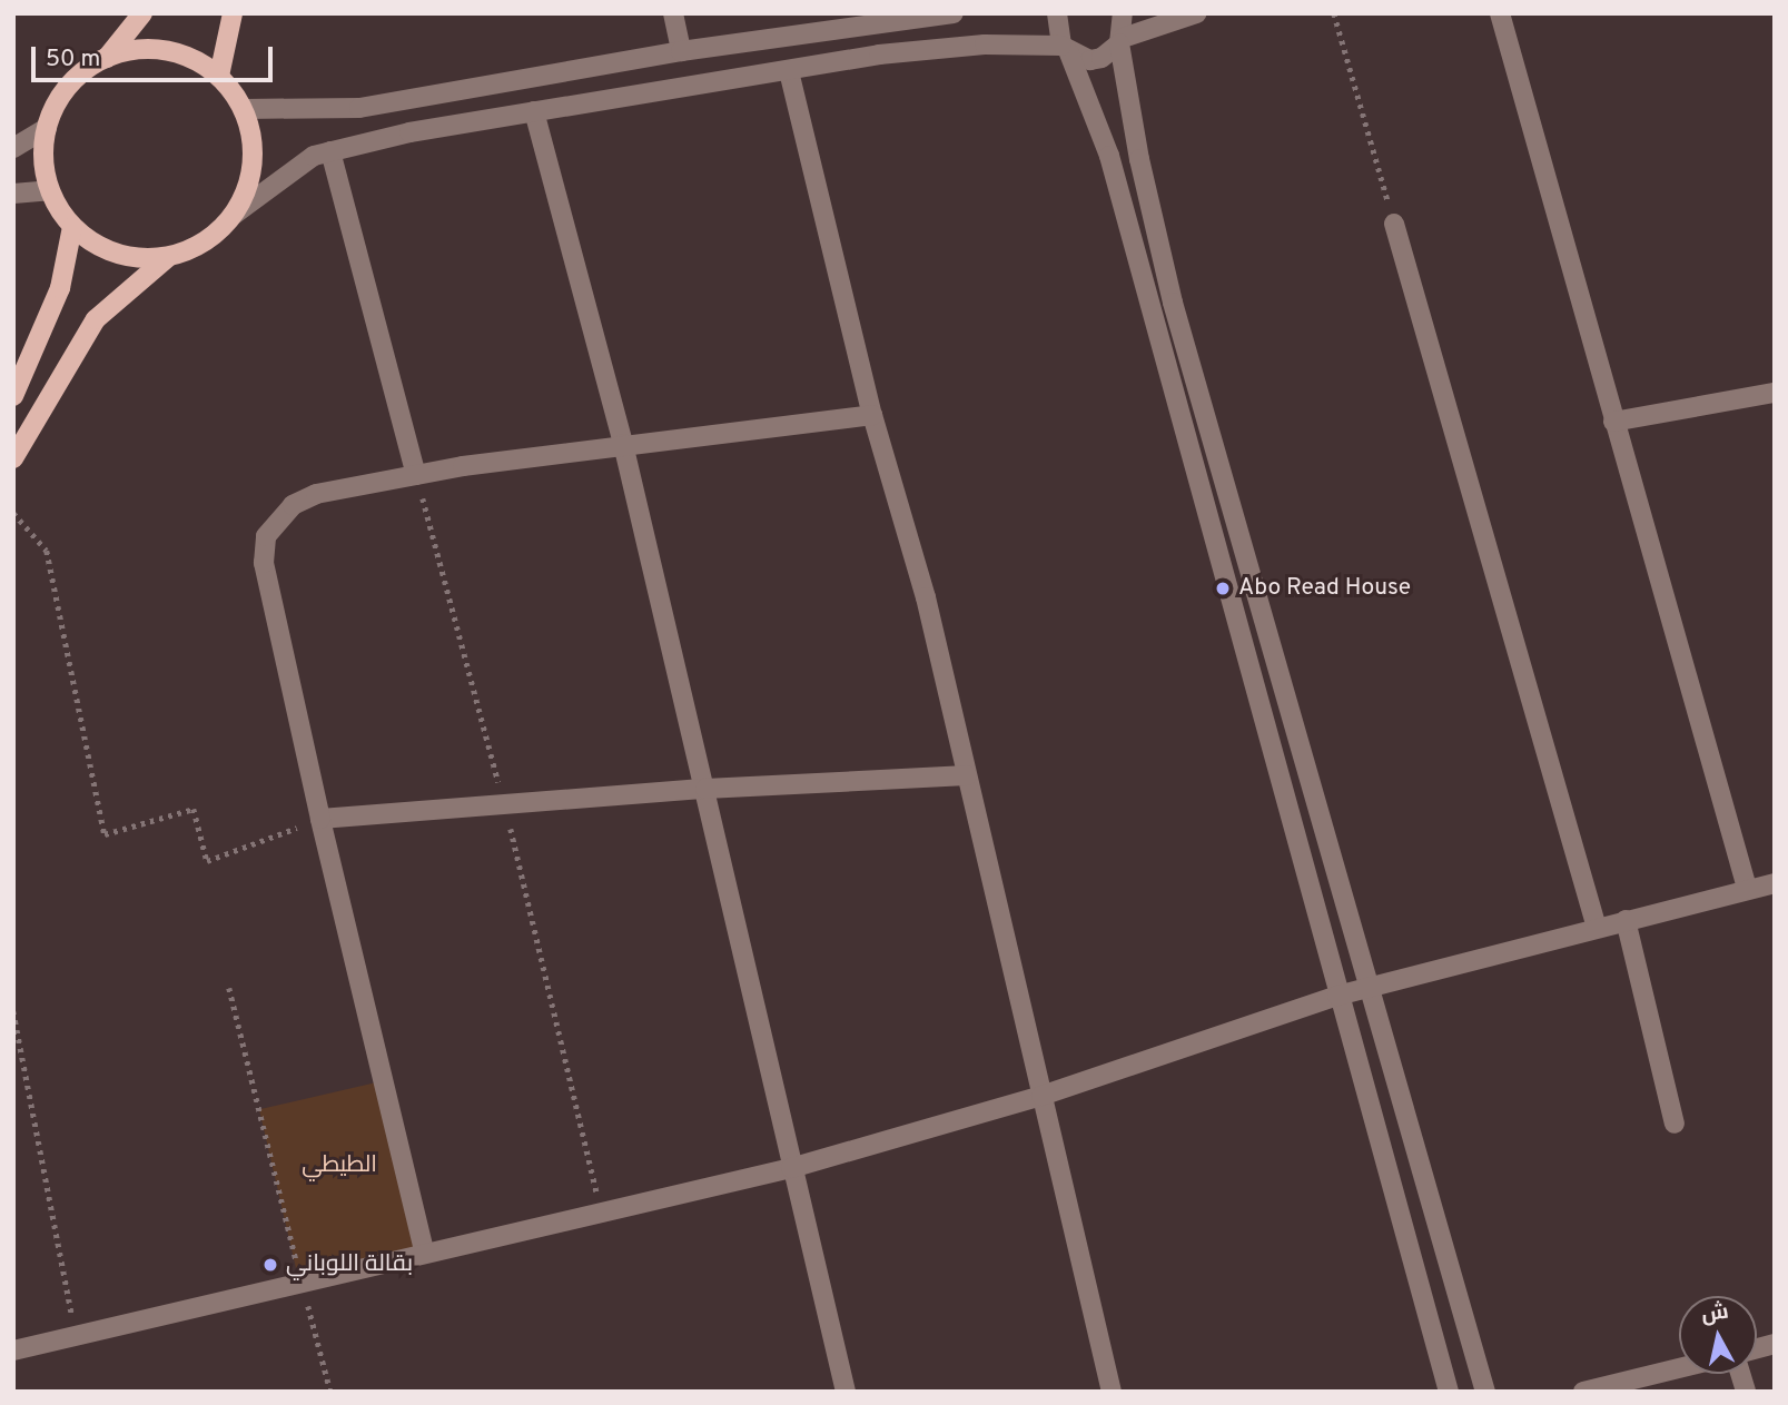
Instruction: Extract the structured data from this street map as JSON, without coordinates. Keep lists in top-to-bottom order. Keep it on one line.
{"parks":["الطيطي"],"places":["Abo Read House","بقالة اللوباني"],"scale_bar":"50 m","north":"top"}
